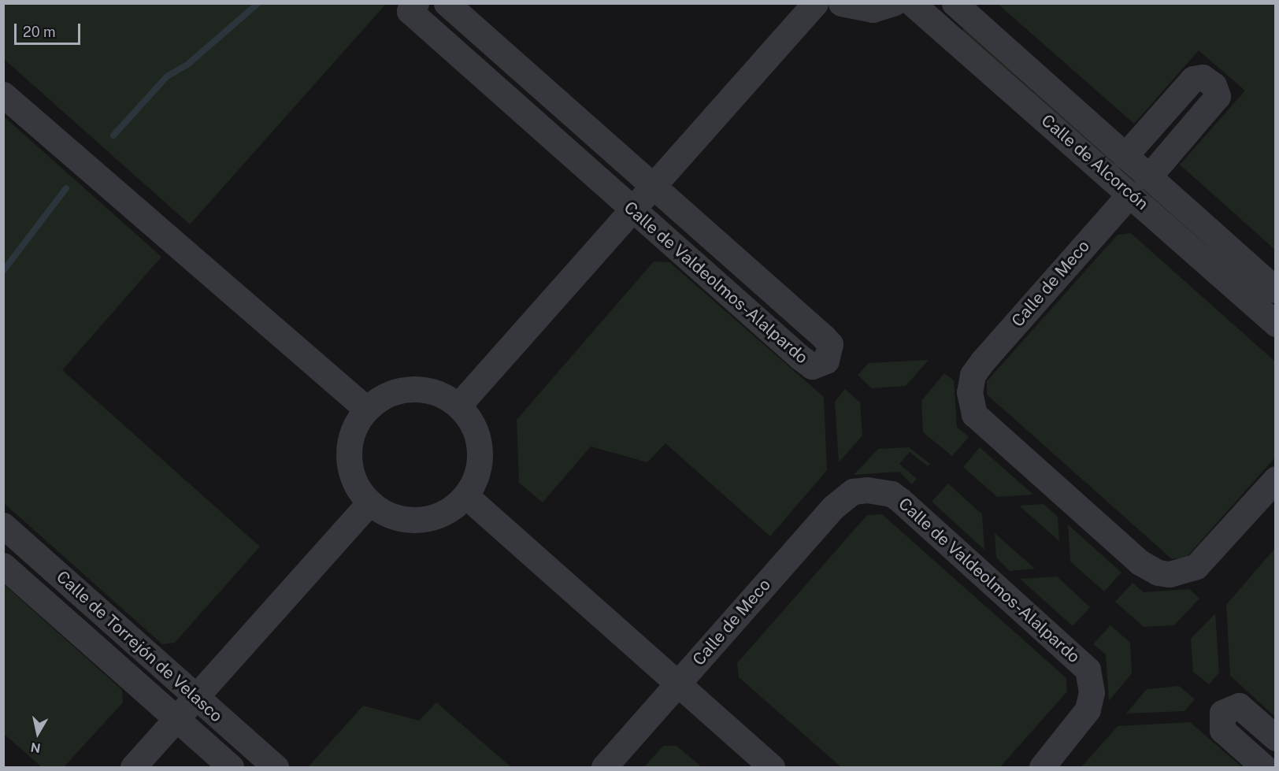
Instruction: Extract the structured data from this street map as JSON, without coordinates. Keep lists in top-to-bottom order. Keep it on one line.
{"streets":{"street":["Calle de Alcorcón","Calle de Valdeolmos-Alalpardo","Calle de Meco","Calle de Torrejón de Velasco"]},"crossings":[["Calle de Alcorcón","Calle de Meco"],["Calle de Valdeolmos-Alalpardo","Calle de Meco"]],"scale_bar":"20 m","north":"bottom"}
